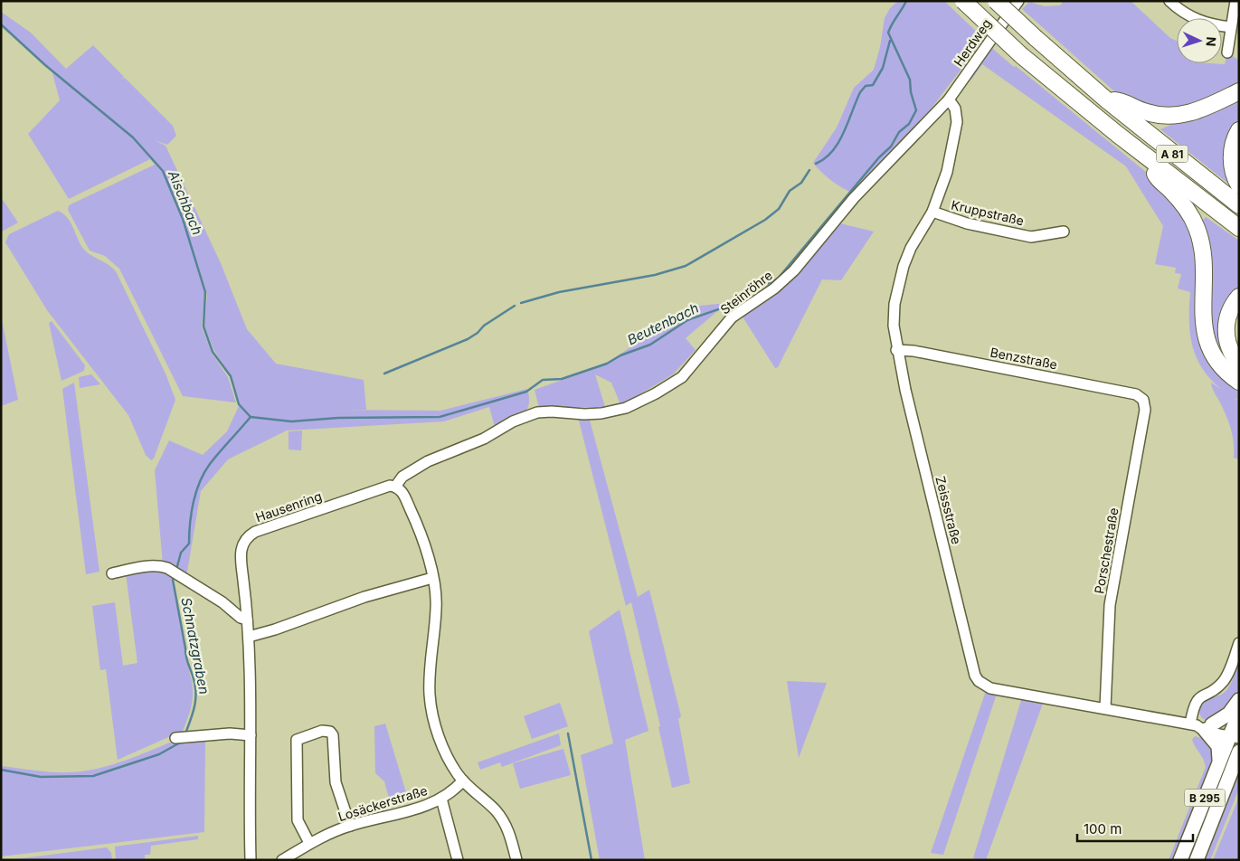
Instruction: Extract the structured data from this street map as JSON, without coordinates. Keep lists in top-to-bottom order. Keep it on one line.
{"streets":{"highway":["A 81"],"main road":["B 295"],"street":["Herdweg","Kruppstraße","Steinröhre","Benzstraße","Hausenring","Zeissstraße","Porschestraße","Losäckerstraße"]},"crossings":[["Herdweg","Steinröhre"],["Herdweg","Zeissstraße"],["Kruppstraße","Zeissstraße"],["Steinröhre","Hausenring"],["Steinröhre","Zeissstraße"],["Benzstraße","Zeissstraße"],["Benzstraße","Porschestraße"],["Zeissstraße","Porschestraße"],["Zeissstraße","B 295"]],"water":["Aischbach","Beutenbach","Schnatzgraben"],"scale_bar":"100 m","north":"right"}
